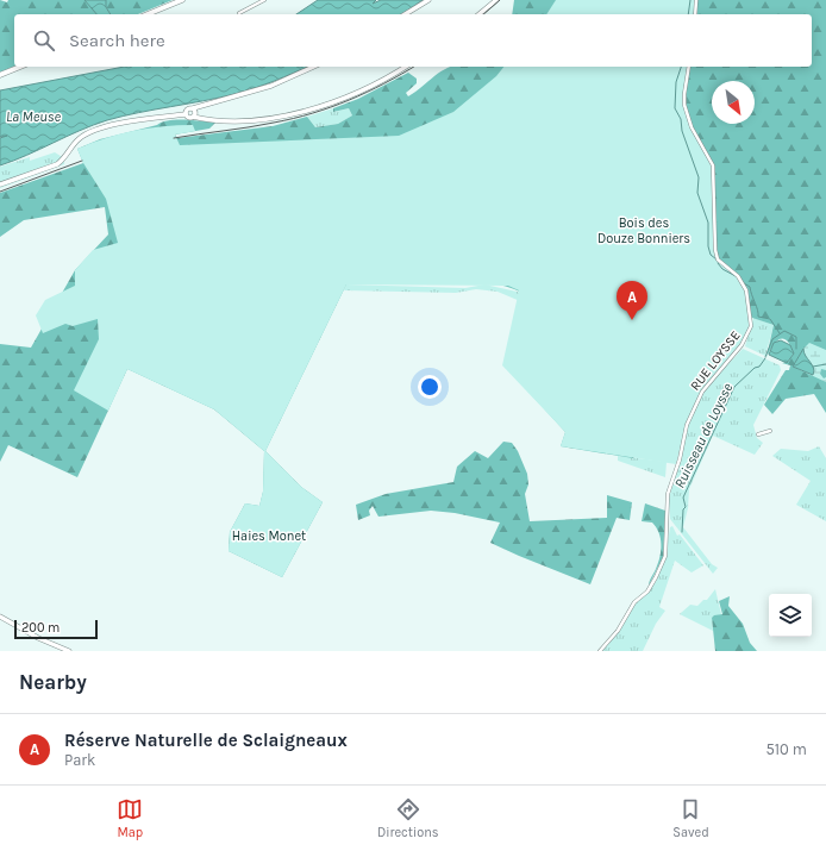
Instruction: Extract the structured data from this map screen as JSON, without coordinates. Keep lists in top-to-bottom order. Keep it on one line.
{"streets":{"street":["RUE LOYSSE"]},"water":["La Meuse","Ruisseau de Loysse"],"parks":["Bois des Douze Bonniers","Haies Monet"],"scale_bar":"200 m","north":"bottom right","page":{"search":"Search here","pins":"A","scale":"200 m","heading":"Nearby","list":[{"mark":"A","name":"Réserve Naturelle de Sclaigneaux","note":"Park","value":"510 m"}],"nav":["Map","Directions","Saved"]}}
